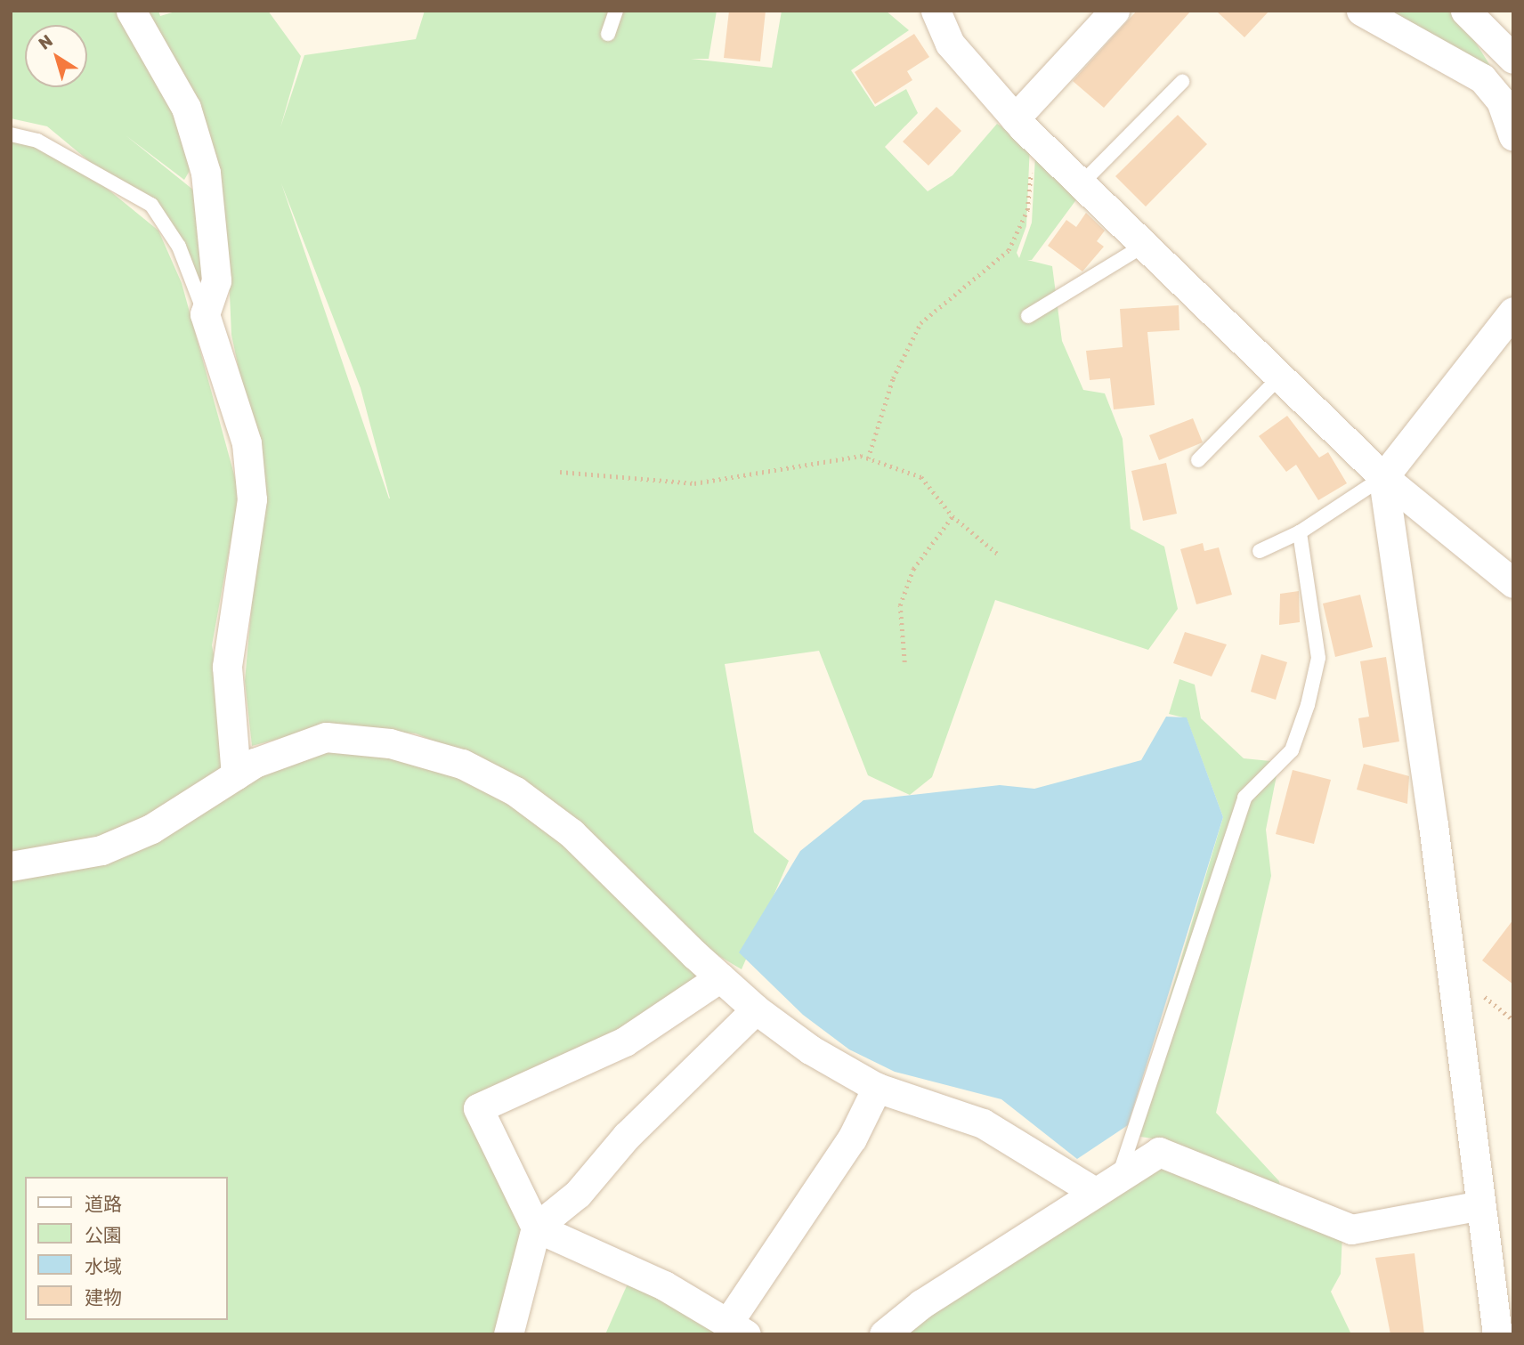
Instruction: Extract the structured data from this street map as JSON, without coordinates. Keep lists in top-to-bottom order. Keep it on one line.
{"legend":["道路","公園","水域","建物"],"north":"top left"}
